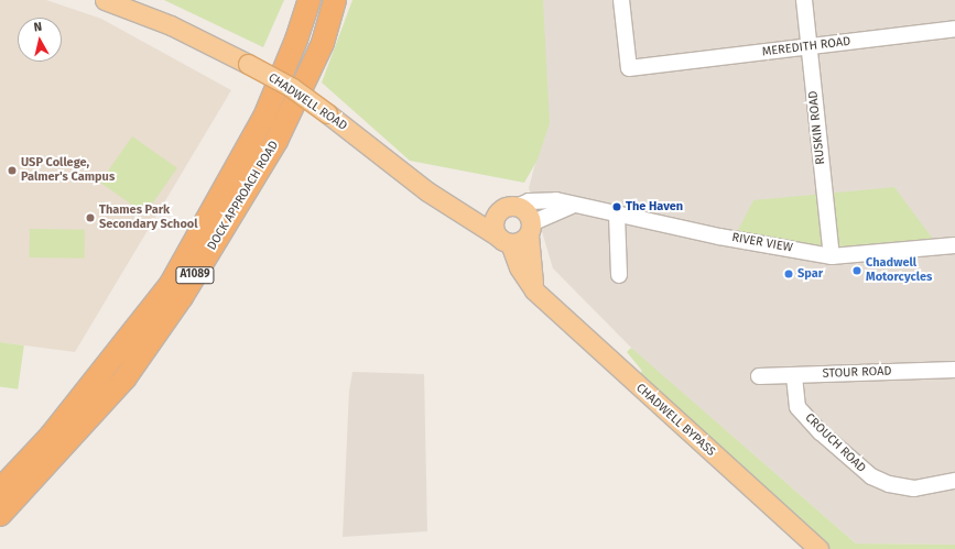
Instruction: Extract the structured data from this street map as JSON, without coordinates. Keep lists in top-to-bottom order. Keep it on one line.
{"streets":{"highway":["DOCK APPROACH ROAD","A1089"],"main road":["CHADWELL ROAD","CHADWELL BYPASS"],"street":["MEREDITH ROAD","RUSKIN ROAD","RIVER VIEW","STOUR ROAD","CROUCH ROAD"]},"crossings":[["MEREDITH ROAD","RUSKIN ROAD"],["CHADWELL ROAD","RIVER VIEW"],["CHADWELL ROAD","CHADWELL BYPASS"],["RUSKIN ROAD","RIVER VIEW"],["RIVER VIEW","CHADWELL BYPASS"],["STOUR ROAD","CROUCH ROAD"]],"places":["USP College, Palmer's Campus","The Haven","Thames Park Secondary School","Chadwell Motorcycles","Spar"],"north":"top"}
